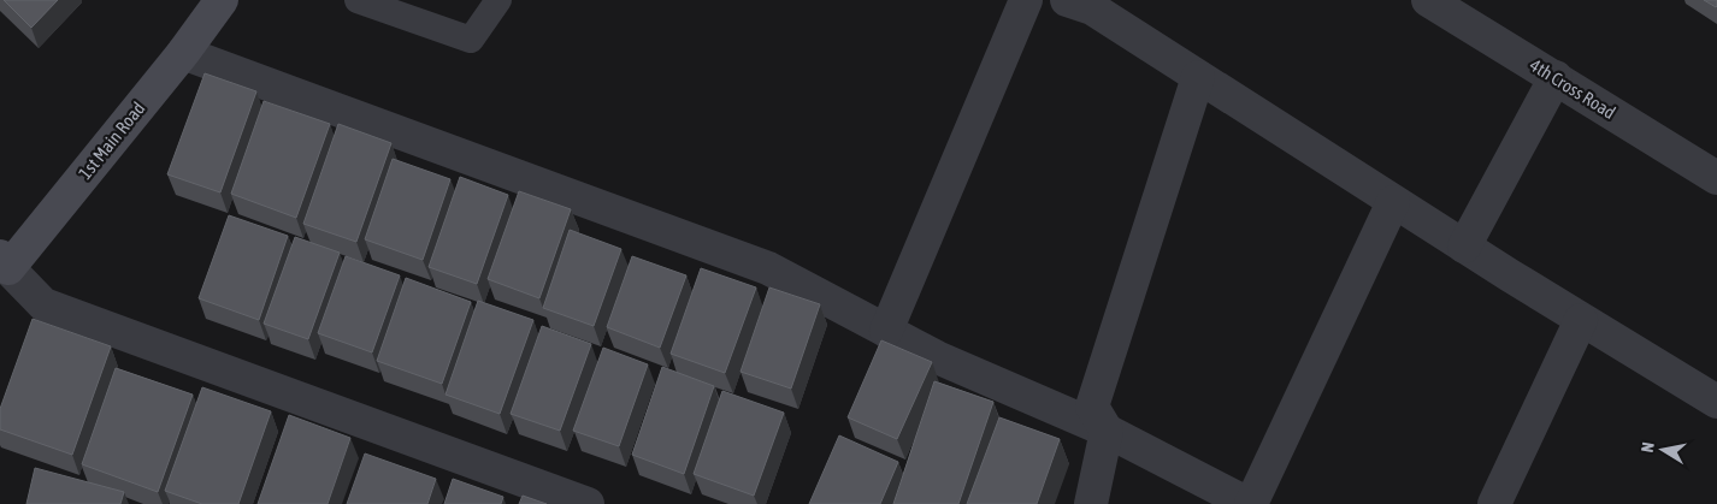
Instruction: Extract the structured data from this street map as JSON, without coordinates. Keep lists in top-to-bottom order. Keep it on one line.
{"streets":{"street":["4th Cross Road","1st Main Road"]},"north":"left"}
